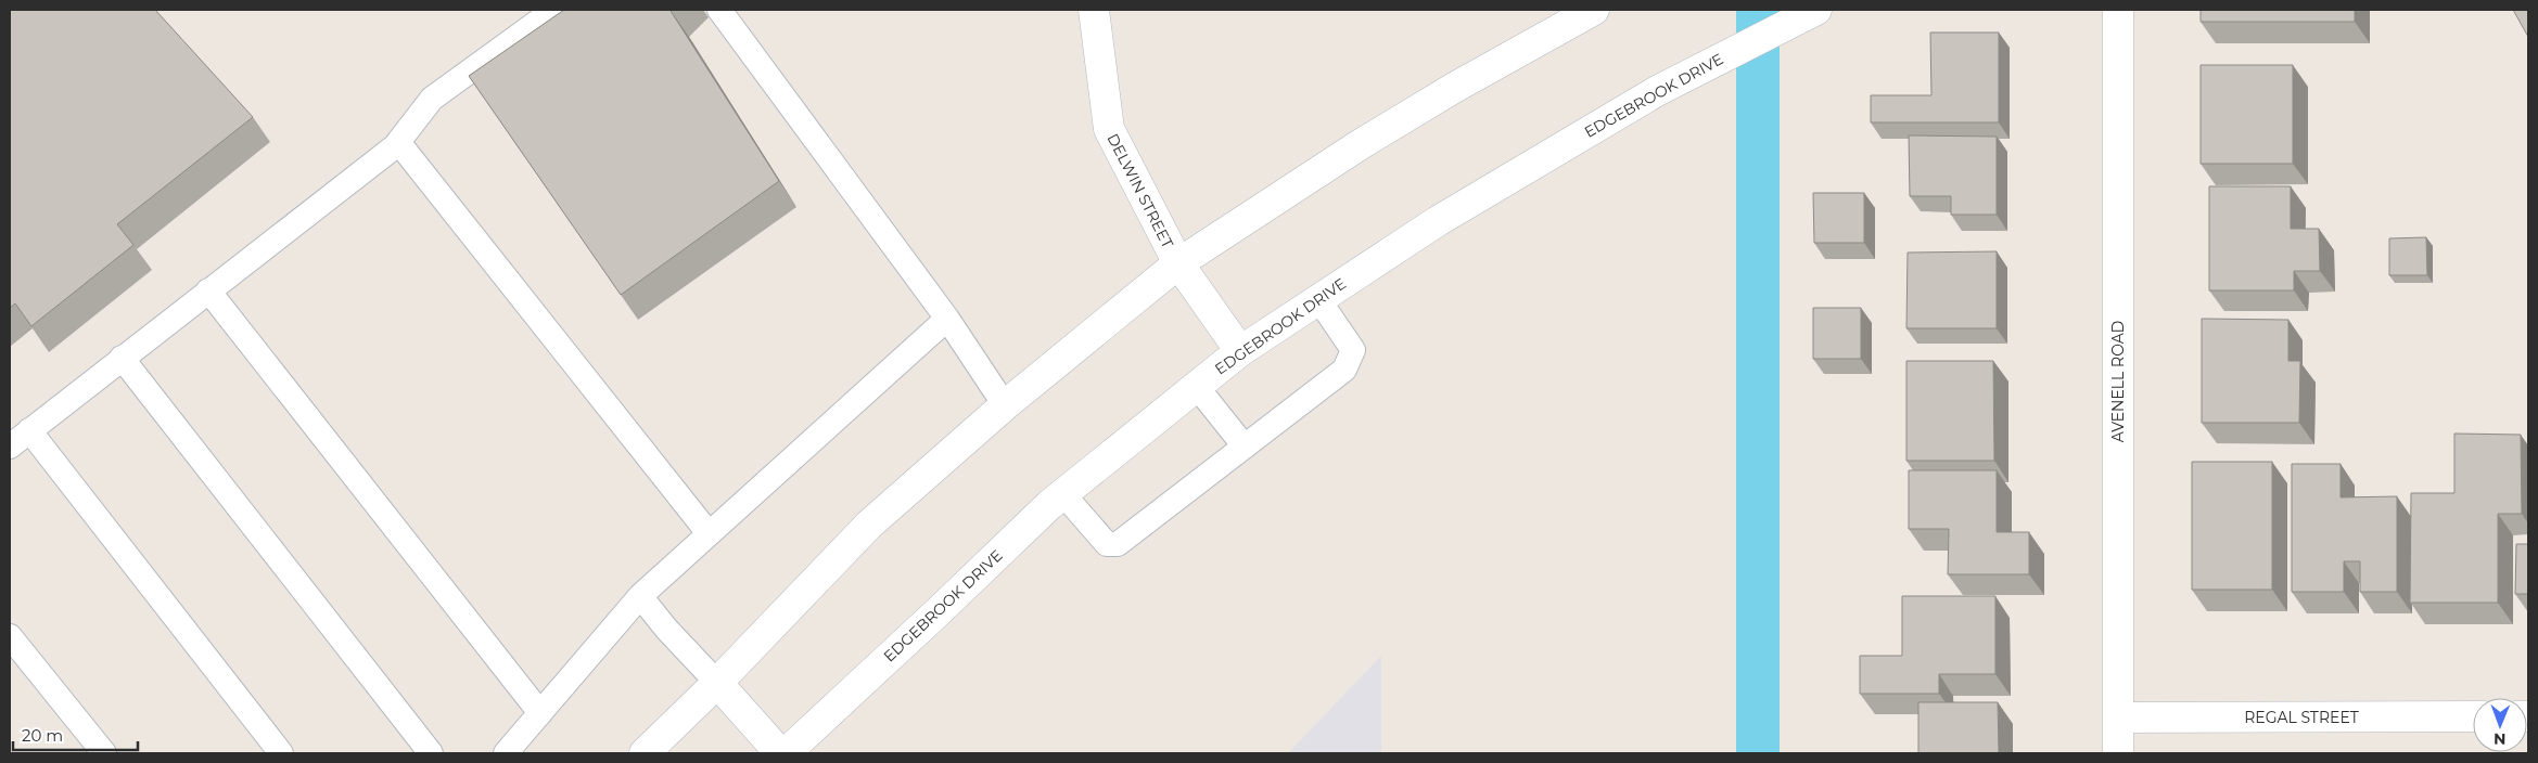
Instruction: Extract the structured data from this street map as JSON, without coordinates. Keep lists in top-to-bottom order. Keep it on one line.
{"streets":{"main road":["EDGEBROOK DRIVE","DELWIN STREET","AVENELL ROAD","REGAL STREET"]},"crossings":[["EDGEBROOK DRIVE","DELWIN STREET"],["AVENELL ROAD","REGAL STREET"]],"scale_bar":"20 m","north":"bottom"}
